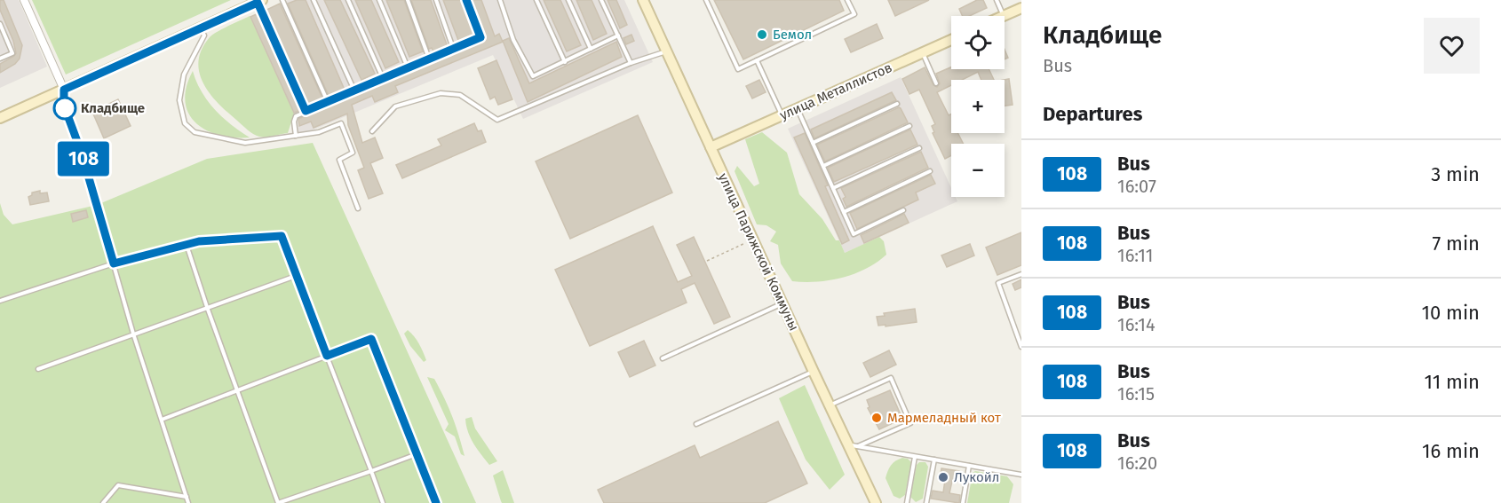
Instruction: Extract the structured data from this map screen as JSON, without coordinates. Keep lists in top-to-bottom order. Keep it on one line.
{"streets":{"main road":["улица Металлистов","улица Парижской Коммуны"]},"crossings":[["улица Металлистов","улица Парижской Коммуны"]],"places":["Бемол","Кладбище","Мармеладный кот","Лукойл"],"lines":["bus line 108"],"page":{"on_map":"108","heading":[["Кладбище","Bus"],"Departures"],"map_buttons":["+","−"],"list":[{"mark":"108","name":"Bus","note":"16:07","value":"3 min"},{"mark":"108","name":"Bus","note":"16:11","value":"7 min"},{"mark":"108","name":"Bus","note":"16:14","value":"10 min"},{"mark":"108","name":"Bus","note":"16:15","value":"11 min"},{"mark":"108","name":"Bus","note":"16:20","value":"16 min"}]}}
